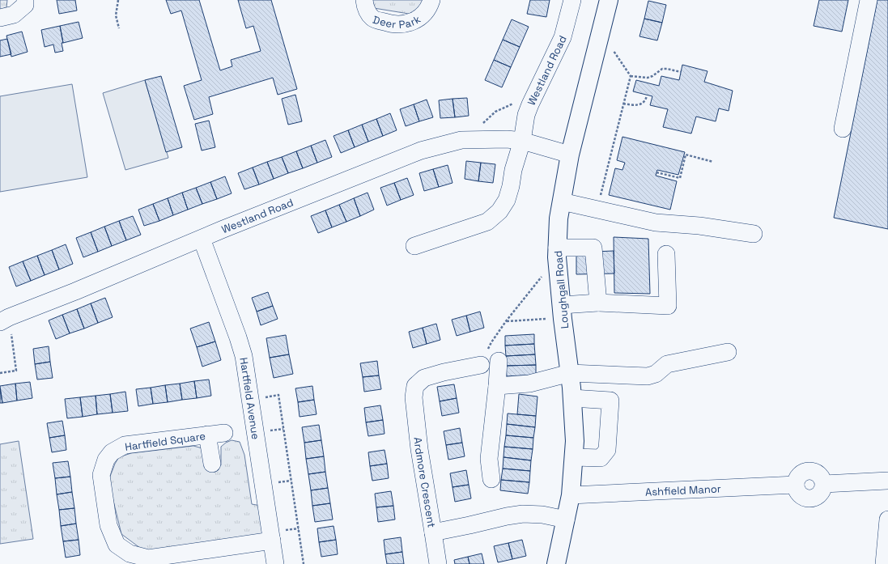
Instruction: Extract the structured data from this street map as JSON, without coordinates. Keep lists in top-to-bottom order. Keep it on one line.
{"streets":{"main road":["Loughgall Road"],"street":["Deer Park","Westland Road","Hartfield Avenue","Hartfield Square","Ardmore Crescent","Ashfield Manor"]},"crossings":[["Westland Road","Loughgall Road"],["Westland Road","Hartfield Avenue"],["Loughgall Road","Ardmore Crescent"],["Loughgall Road","Ashfield Manor"],["Hartfield Avenue","Hartfield Square"]]}
